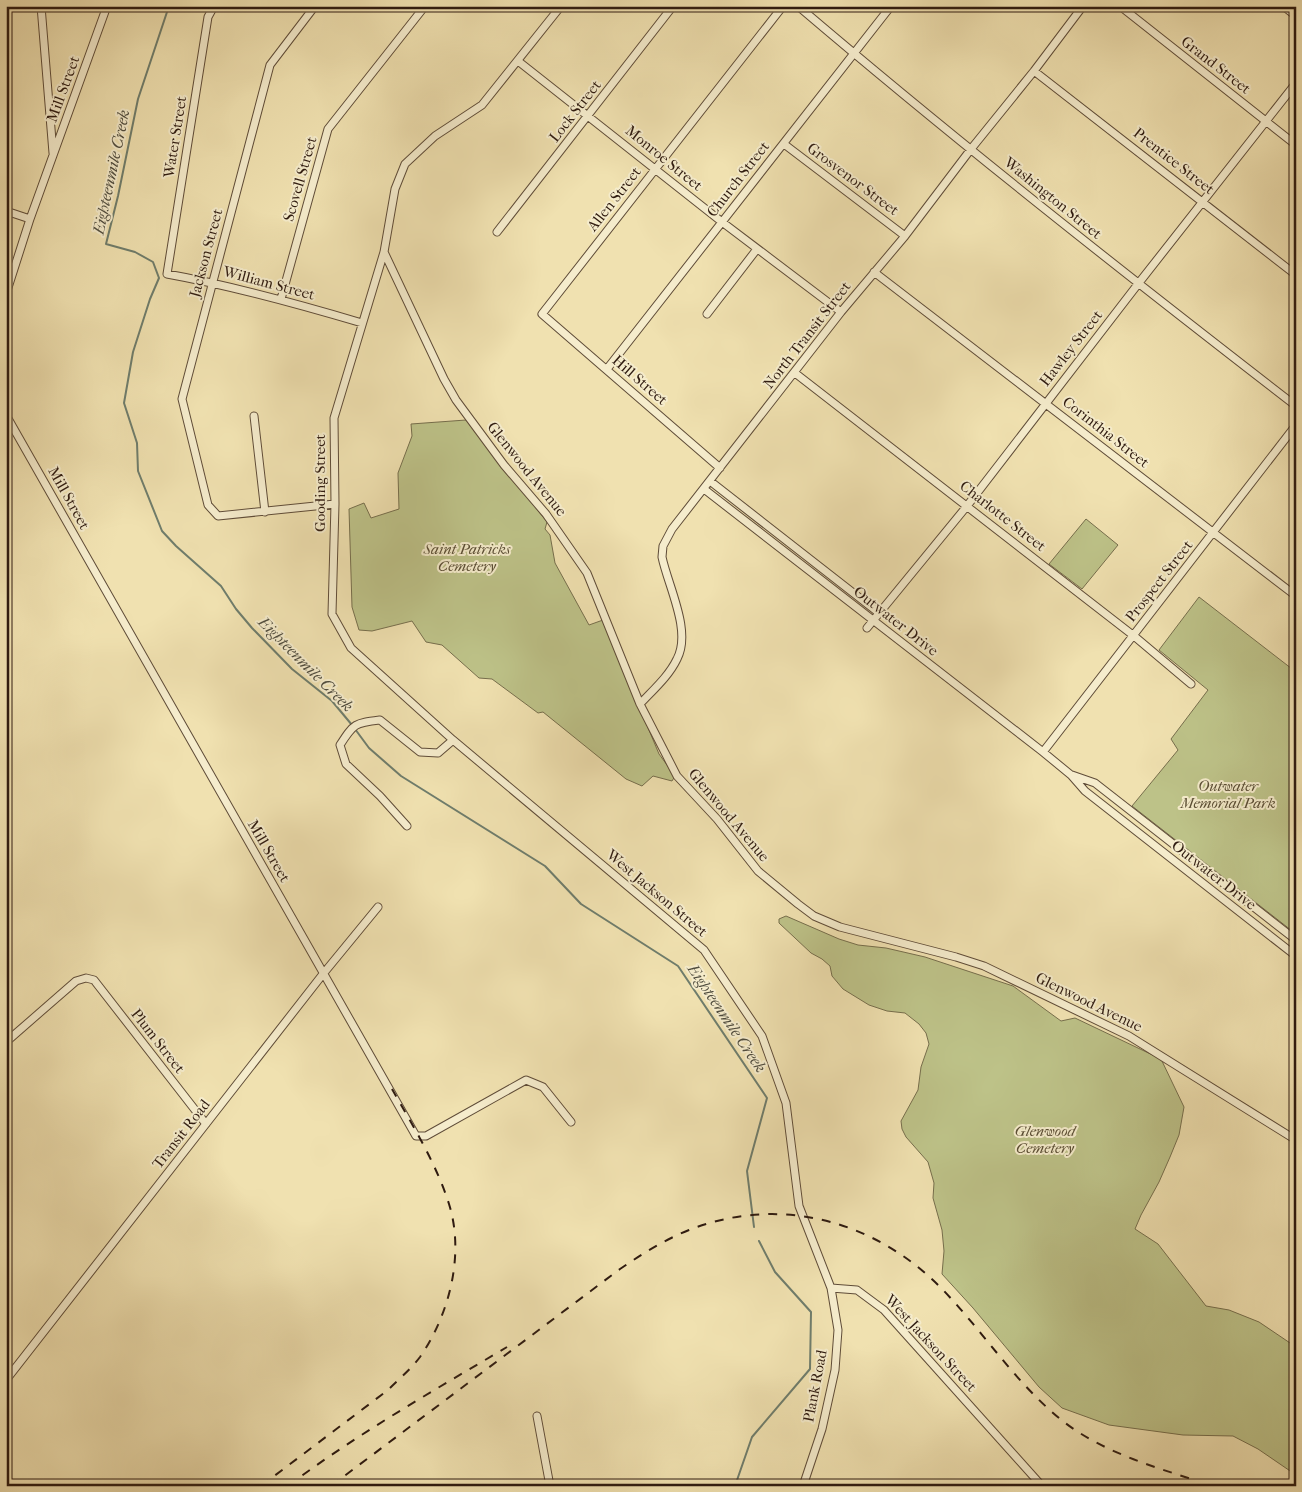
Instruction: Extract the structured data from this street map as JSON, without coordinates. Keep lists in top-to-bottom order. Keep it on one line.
{"streets":{"street":["Grand Street","Mill Street","Lock Street","Water Street","Monroe Street","Prentice Street","Scovell Street","Church Street","Grosvenor Street","Washington Street","Allen Street","Jackson Street","William Street","North Transit Street","Hawley Street","Hill Street","Corinthia Street","Glenwood Avenue","Gooding Street","Charlotte Street","Prospect Street","Outwater Drive","West Jackson Street","Plum Street","Transit Road","Plank Road"]},"crossings":[["Grand Street","Hawley Street"],["Mill Street","Transit Road"],["Lock Street","Monroe Street"],["Water Street","William Street"],["Monroe Street","Church Street"],["Monroe Street","Allen Street"],["Monroe Street","North Transit Street"],["Monroe Street","Gooding Street"],["Prentice Street","North Transit Street"],["Prentice Street","Hawley Street"],["Scovell Street","William Street"],["Church Street","Grosvenor Street"],["Church Street","Washington Street"],["Church Street","Hill Street"],["Grosvenor Street","North Transit Street"],["Washington Street","North Transit Street"],["Washington Street","Hawley Street"],["Allen Street","Hill Street"],["Jackson Street","William Street"],["William Street","Gooding Street"],["North Transit Street","Hill Street"],["North Transit Street","Corinthia Street"],["North Transit Street","Glenwood Avenue"],["North Transit Street","Charlotte Street"],["North Transit Street","Outwater Drive"],["Hawley Street","Corinthia Street"],["Hawley Street","Charlotte Street"],["Hawley Street","Outwater Drive"],["Corinthia Street","Prospect Street"],["Glenwood Avenue","Gooding Street"],["Gooding Street","West Jackson Street"],["Charlotte Street","Prospect Street"],["Prospect Street","Outwater Drive"],["West Jackson Street","Plank Road"],["Plum Street","Transit Road"]],"water":["Eighteenmile Creek"],"parks":["Saint Patricks Cemetery","Outwater Memorial Park","Glenwood Cemetery"]}
